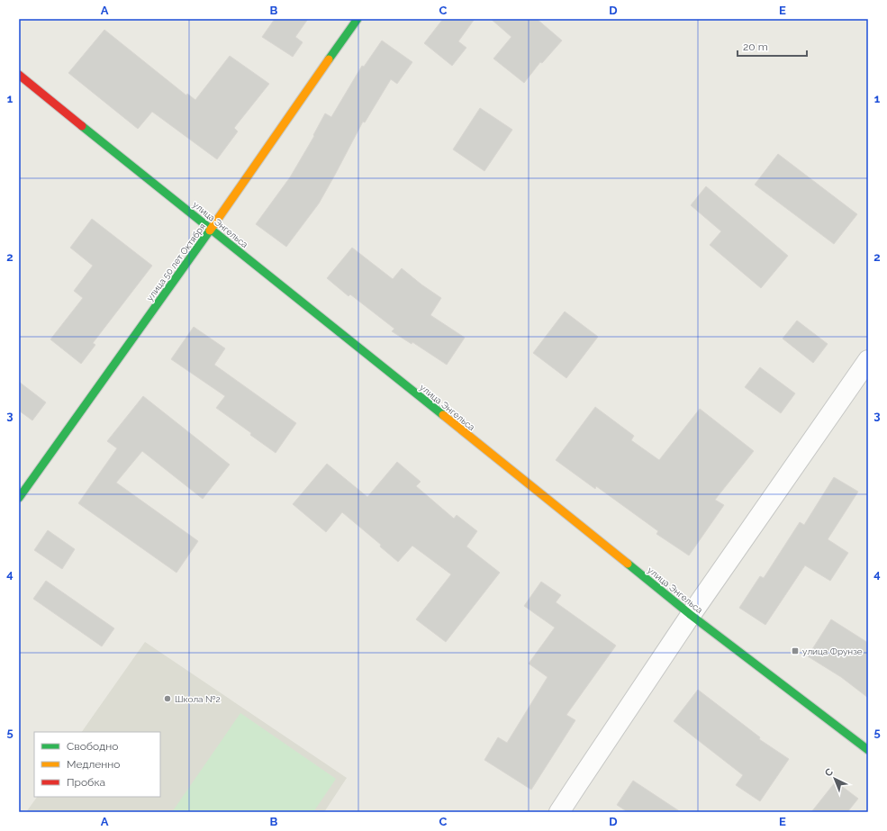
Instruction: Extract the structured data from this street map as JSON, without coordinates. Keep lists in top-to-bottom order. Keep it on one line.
{"streets":{"main road":["улица Энгельса","улица 50 лет Октября"]},"crossings":[["улица Энгельса","улица 50 лет Октября"]],"places":{"transit":["улица Фрунзе"],"other":["Школа №2"]},"legend":["Свободно","Медленно","Пробка"],"scale_bar":"20 m","north":"top left","grid":{"columns":["A","B","C","D","E"],"rows":["1","2","3","4","5"]}}
